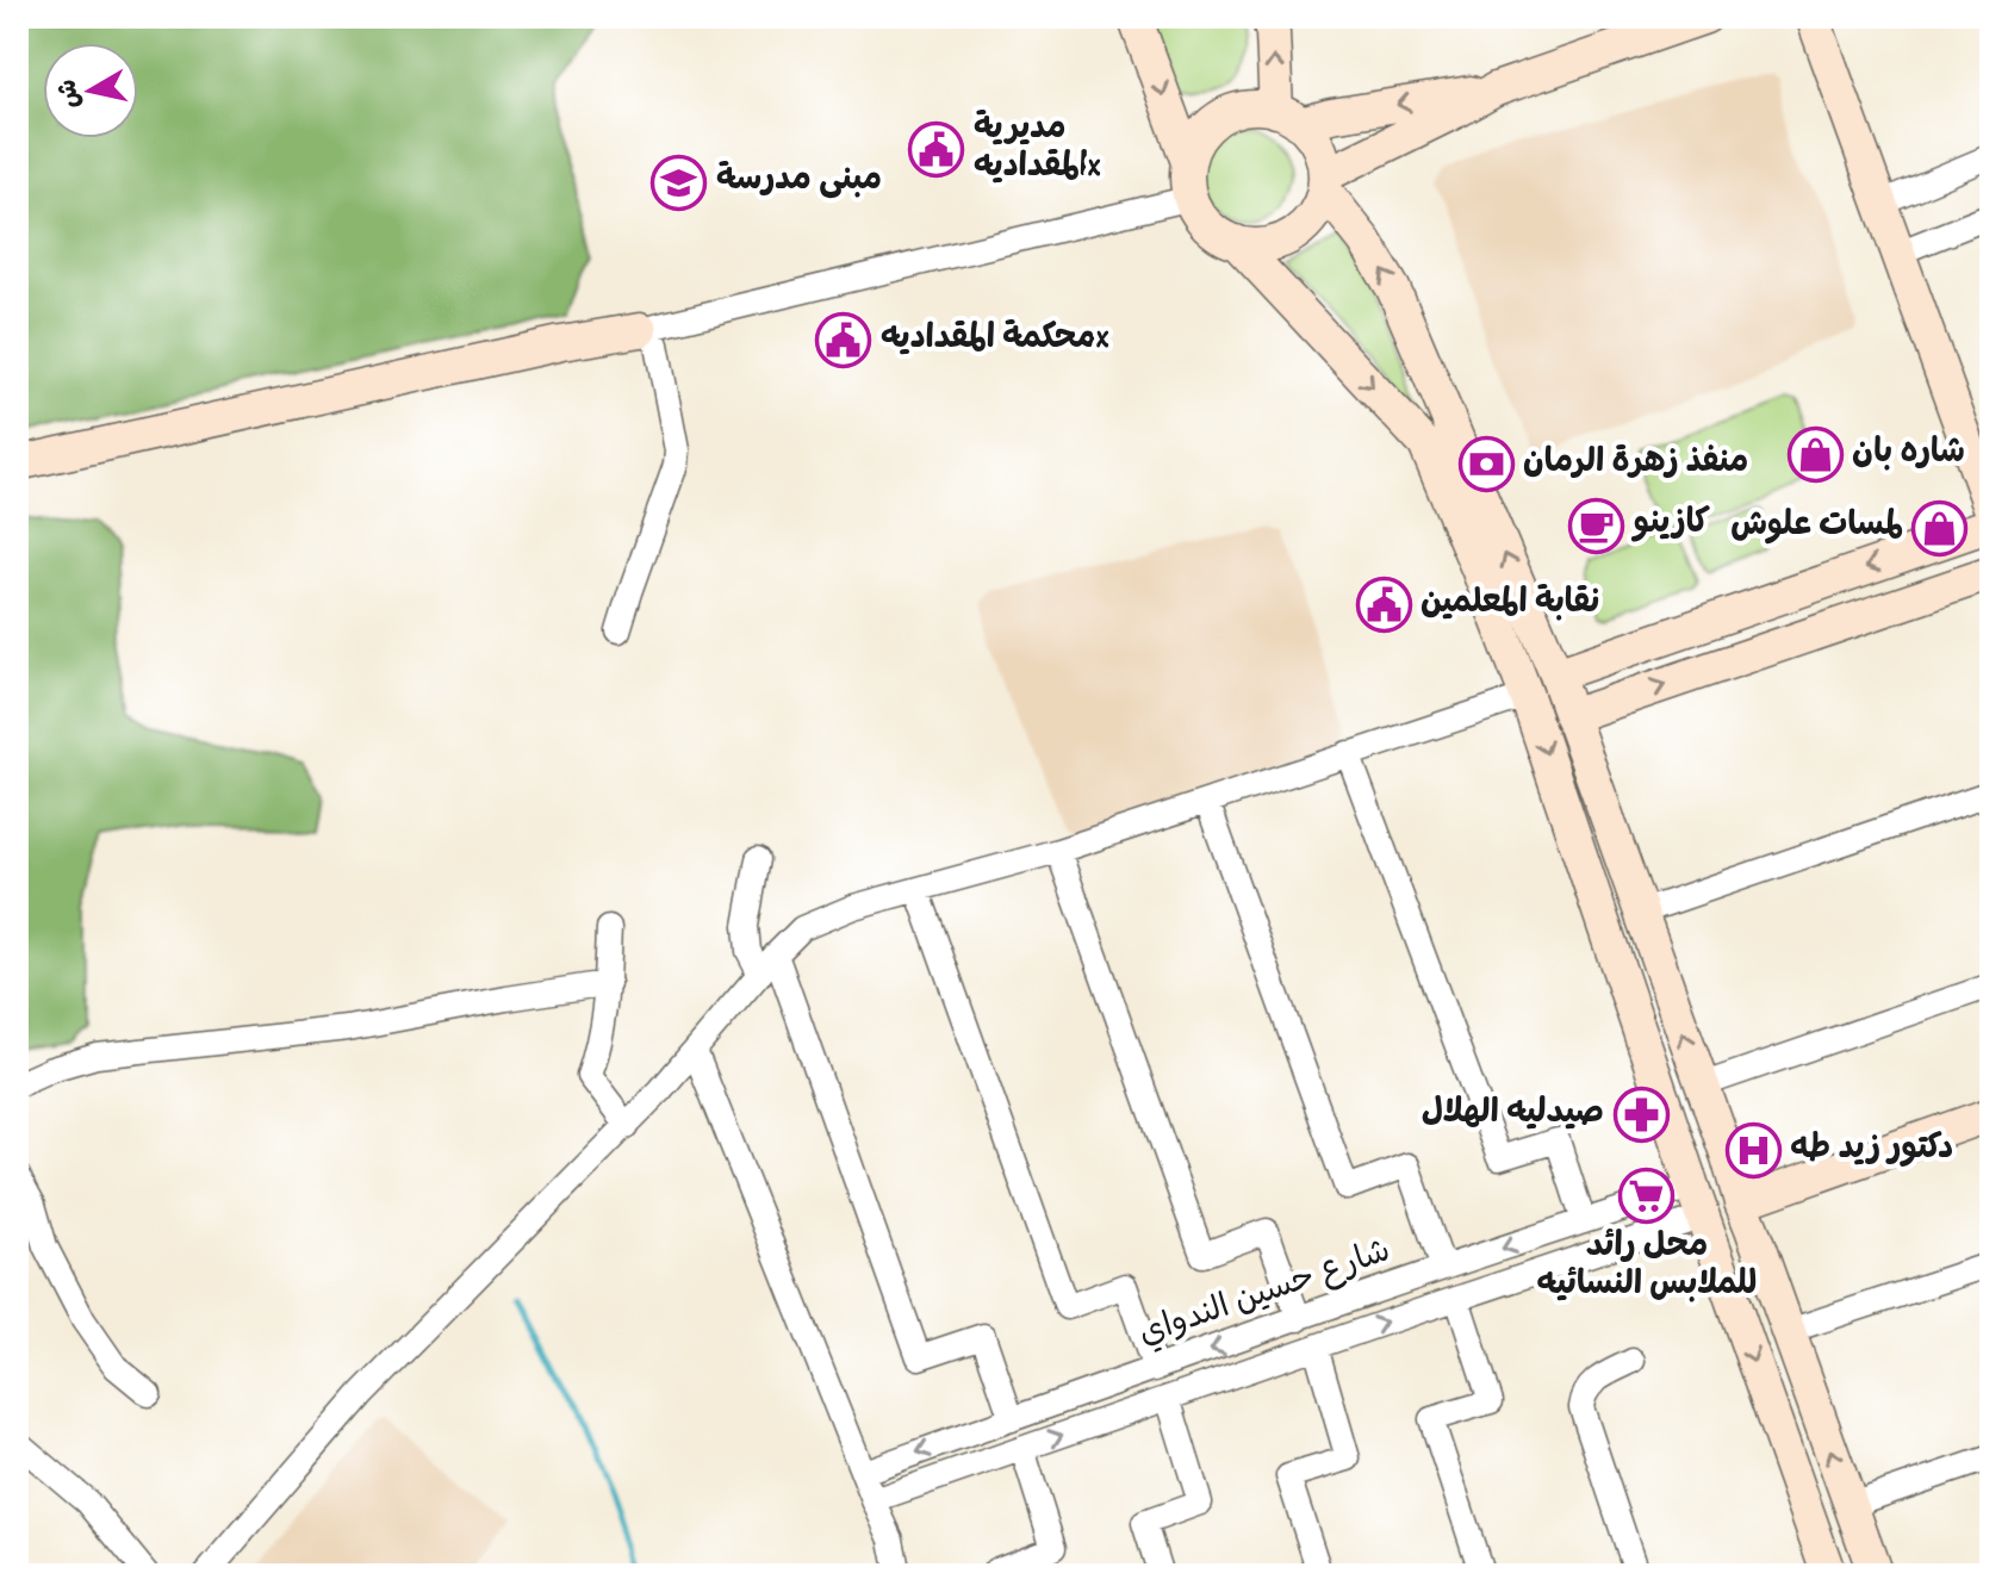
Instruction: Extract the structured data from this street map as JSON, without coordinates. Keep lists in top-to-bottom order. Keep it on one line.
{"streets":{"street":["شارع حسين الندواي"]},"places":{"public building":["مديرية المقداديهx","محكمة المقداديهx","نقابة المعلمين"],"school or university":["مبنى مدرسة"],"shop":["شاره بان","لمسات علوش"],"bank":["منفذ زهرة الرمان"],"cafe":["كازينو"],"pharmacy":["صيدليه الهلال"],"hospital":["دكتور زيد طه"],"supermarket":["محل رائد للملابس النسائيه"]},"north":"left"}
